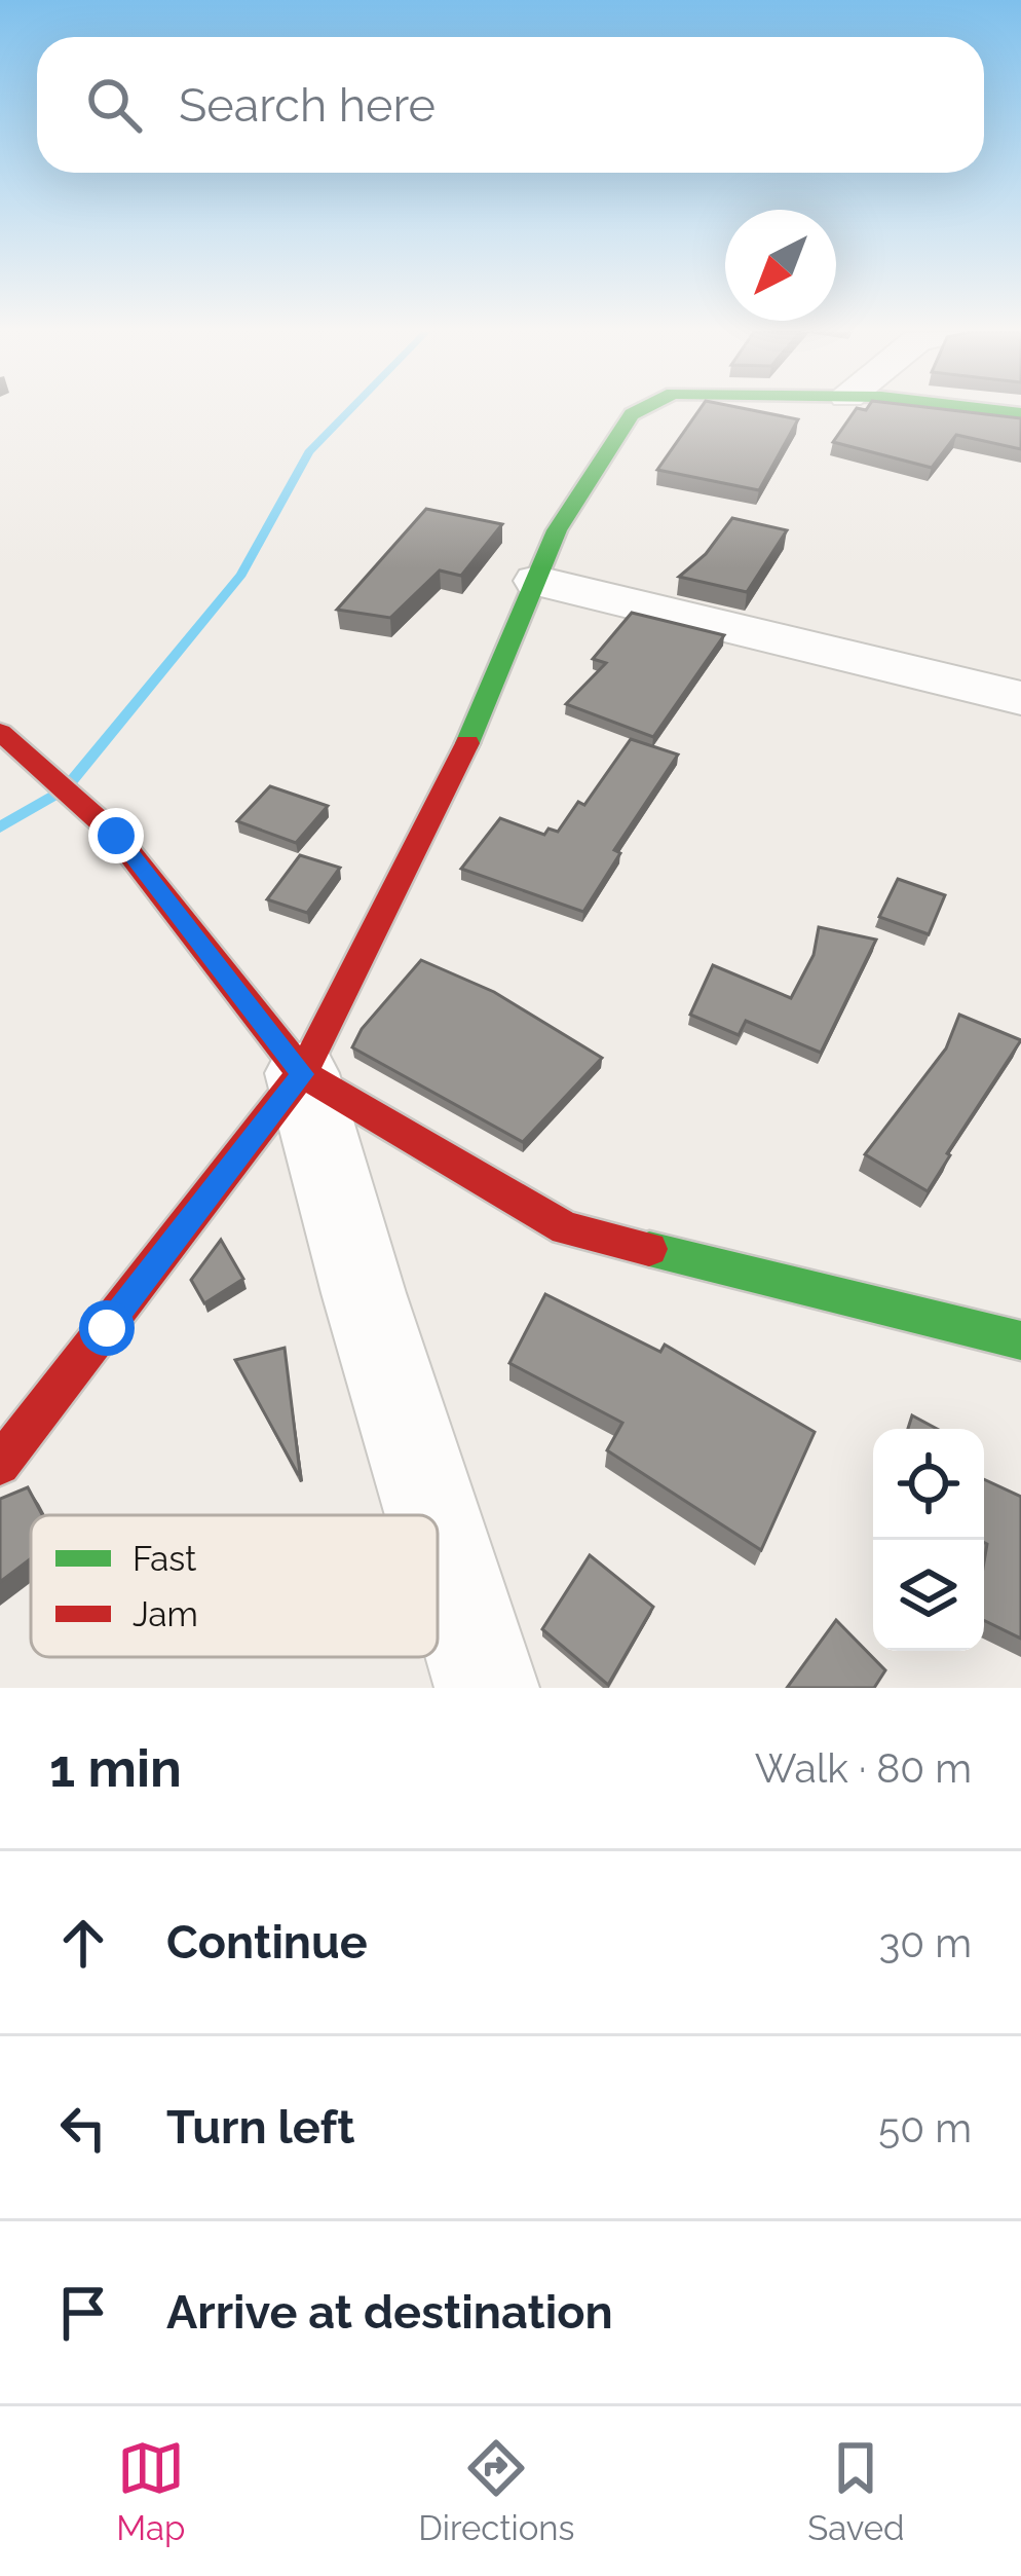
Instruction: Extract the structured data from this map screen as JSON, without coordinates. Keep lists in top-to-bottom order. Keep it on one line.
{"legend":["Fast","Jam"],"north":"bottom left","page":{"search":"Search here","heading":["1 min","Walk · 80 m"],"list":[["Continue","30 m"],["Turn left","50 m"],"Arrive at destination"],"nav":["Map","Directions","Saved"]}}
